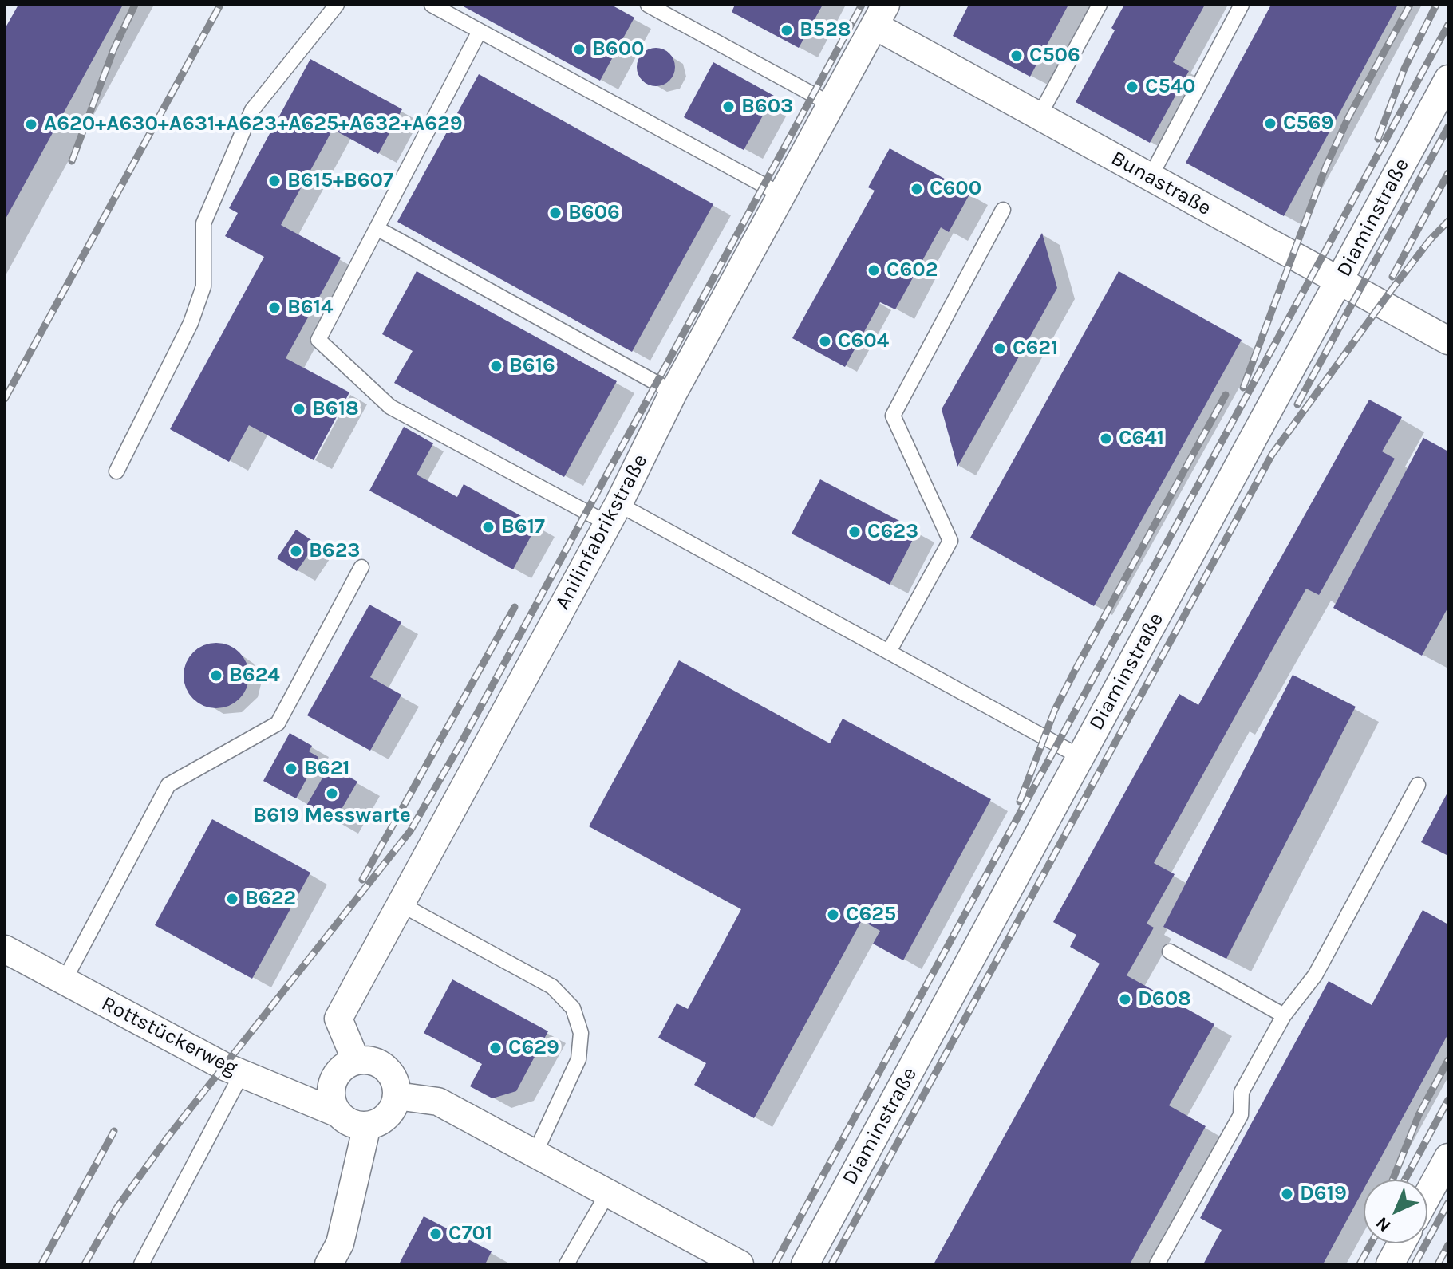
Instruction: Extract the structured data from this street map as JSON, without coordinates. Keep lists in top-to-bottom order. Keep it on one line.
{"streets":{"street":["Bunastraße","Diaminstraße","Anilinfabrikstraße","Rottstückerweg"]},"crossings":[["Bunastraße","Diaminstraße"],["Bunastraße","Anilinfabrikstraße"],["Anilinfabrikstraße","Rottstückerweg"]],"places":["B528","B600","C506","C540","B603","C569","A620+A630+A631+A623+A625+A632+A629","B615+B607","C600","B606","C602","B614","C604","C621","B616","B618","C641","B617","C623","B623","B624","B621","B619 Messwarte","B622","C625","D608","C629","D619","C701"],"north":"bottom left"}
